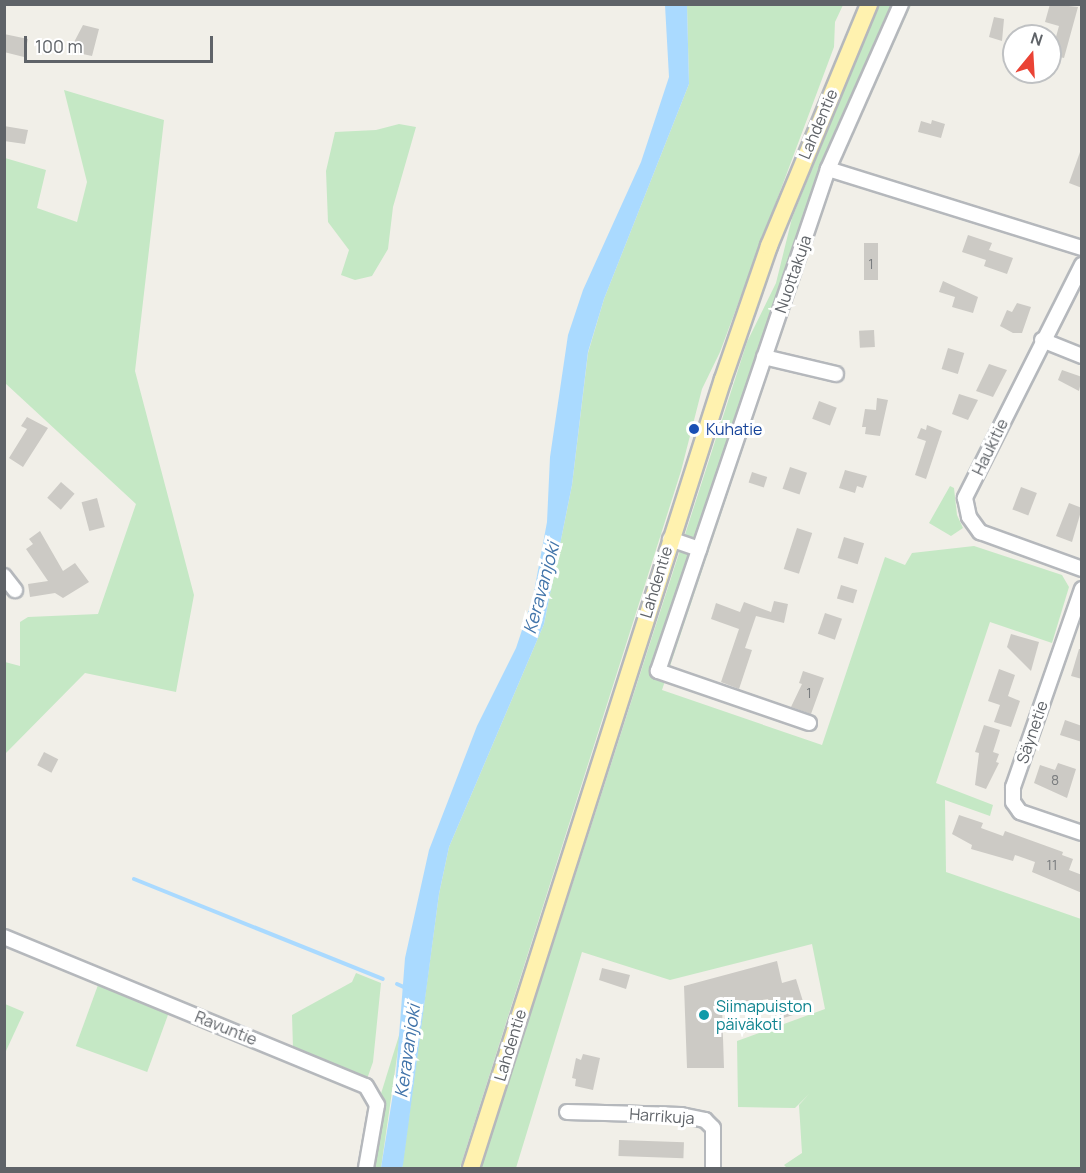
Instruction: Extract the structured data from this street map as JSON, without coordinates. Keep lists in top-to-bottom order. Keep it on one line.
{"streets":{"main road":["Lahdentie"],"street":["Nuottakuja","Haukitie","Säynetie","Ravuntie","Harrikuja"]},"water":["Keravanjoki"],"places":["Kuhatie","Siimapuiston päiväkoti"],"house_numbers":["1","1","8","11"],"scale_bar":"100 m","north":"top"}
